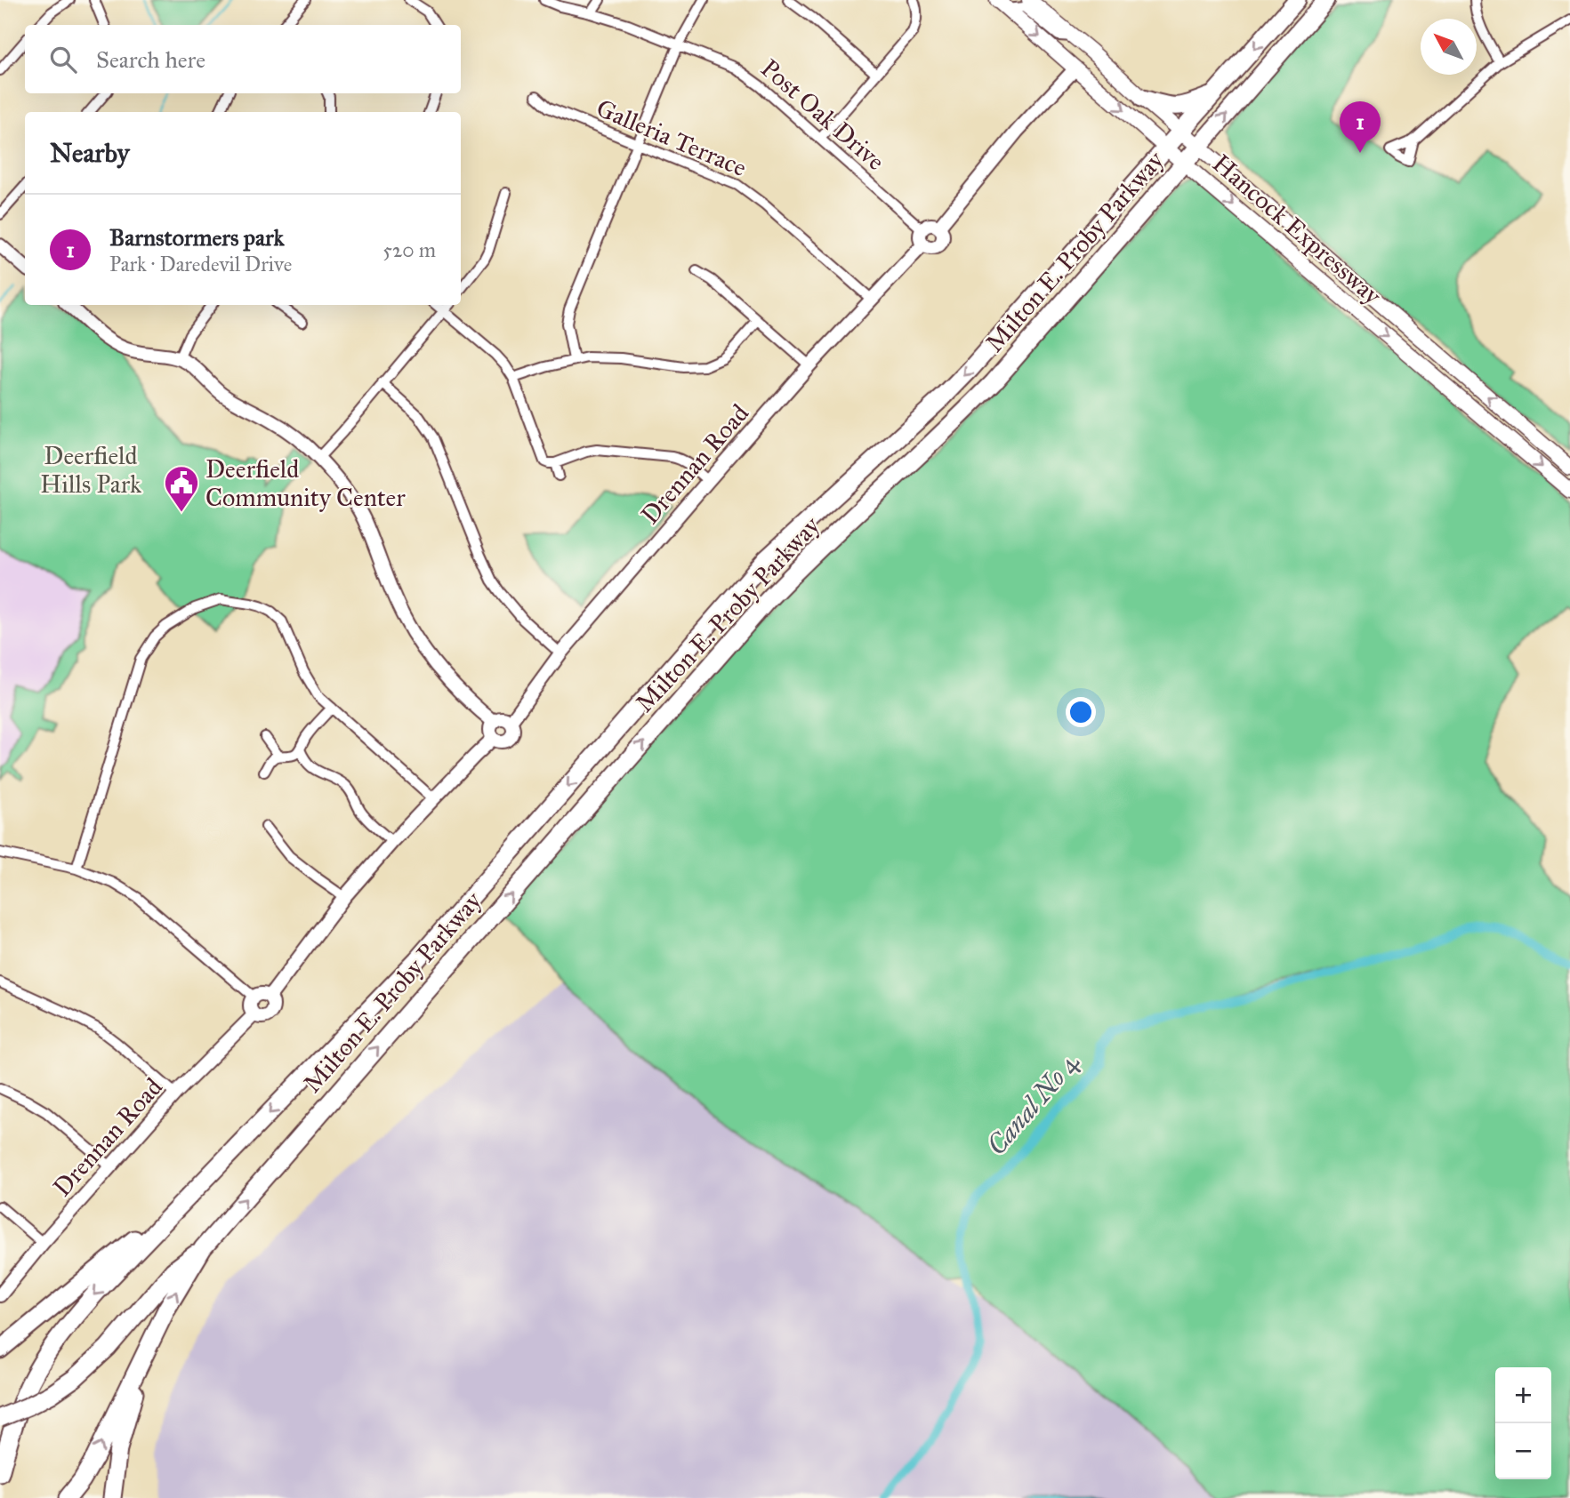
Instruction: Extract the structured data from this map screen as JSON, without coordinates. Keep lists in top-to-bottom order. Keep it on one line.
{"streets":{"highway":["Milton E. Proby Parkway"],"main road":["Hancock Expressway"],"street":["Post Oak Drive","Galleria Terrace","Drennan Road"]},"crossings":[["Post Oak Drive","Drennan Road"],["Galleria Terrace","Drennan Road"],["Hancock Expressway","Milton E. Proby Parkway"]],"water":["Canal No 4"],"parks":["Deerfield Hills Park"],"places":{"public building":["Deerfield Community Center"]},"north":"top left","page":{"search":"Search here","pins":"1","heading":"Nearby","list":[{"mark":"1","name":"Barnstormers park","note":"Park · Daredevil Drive","value":"520 m"}],"map_buttons":["+","−"]}}
